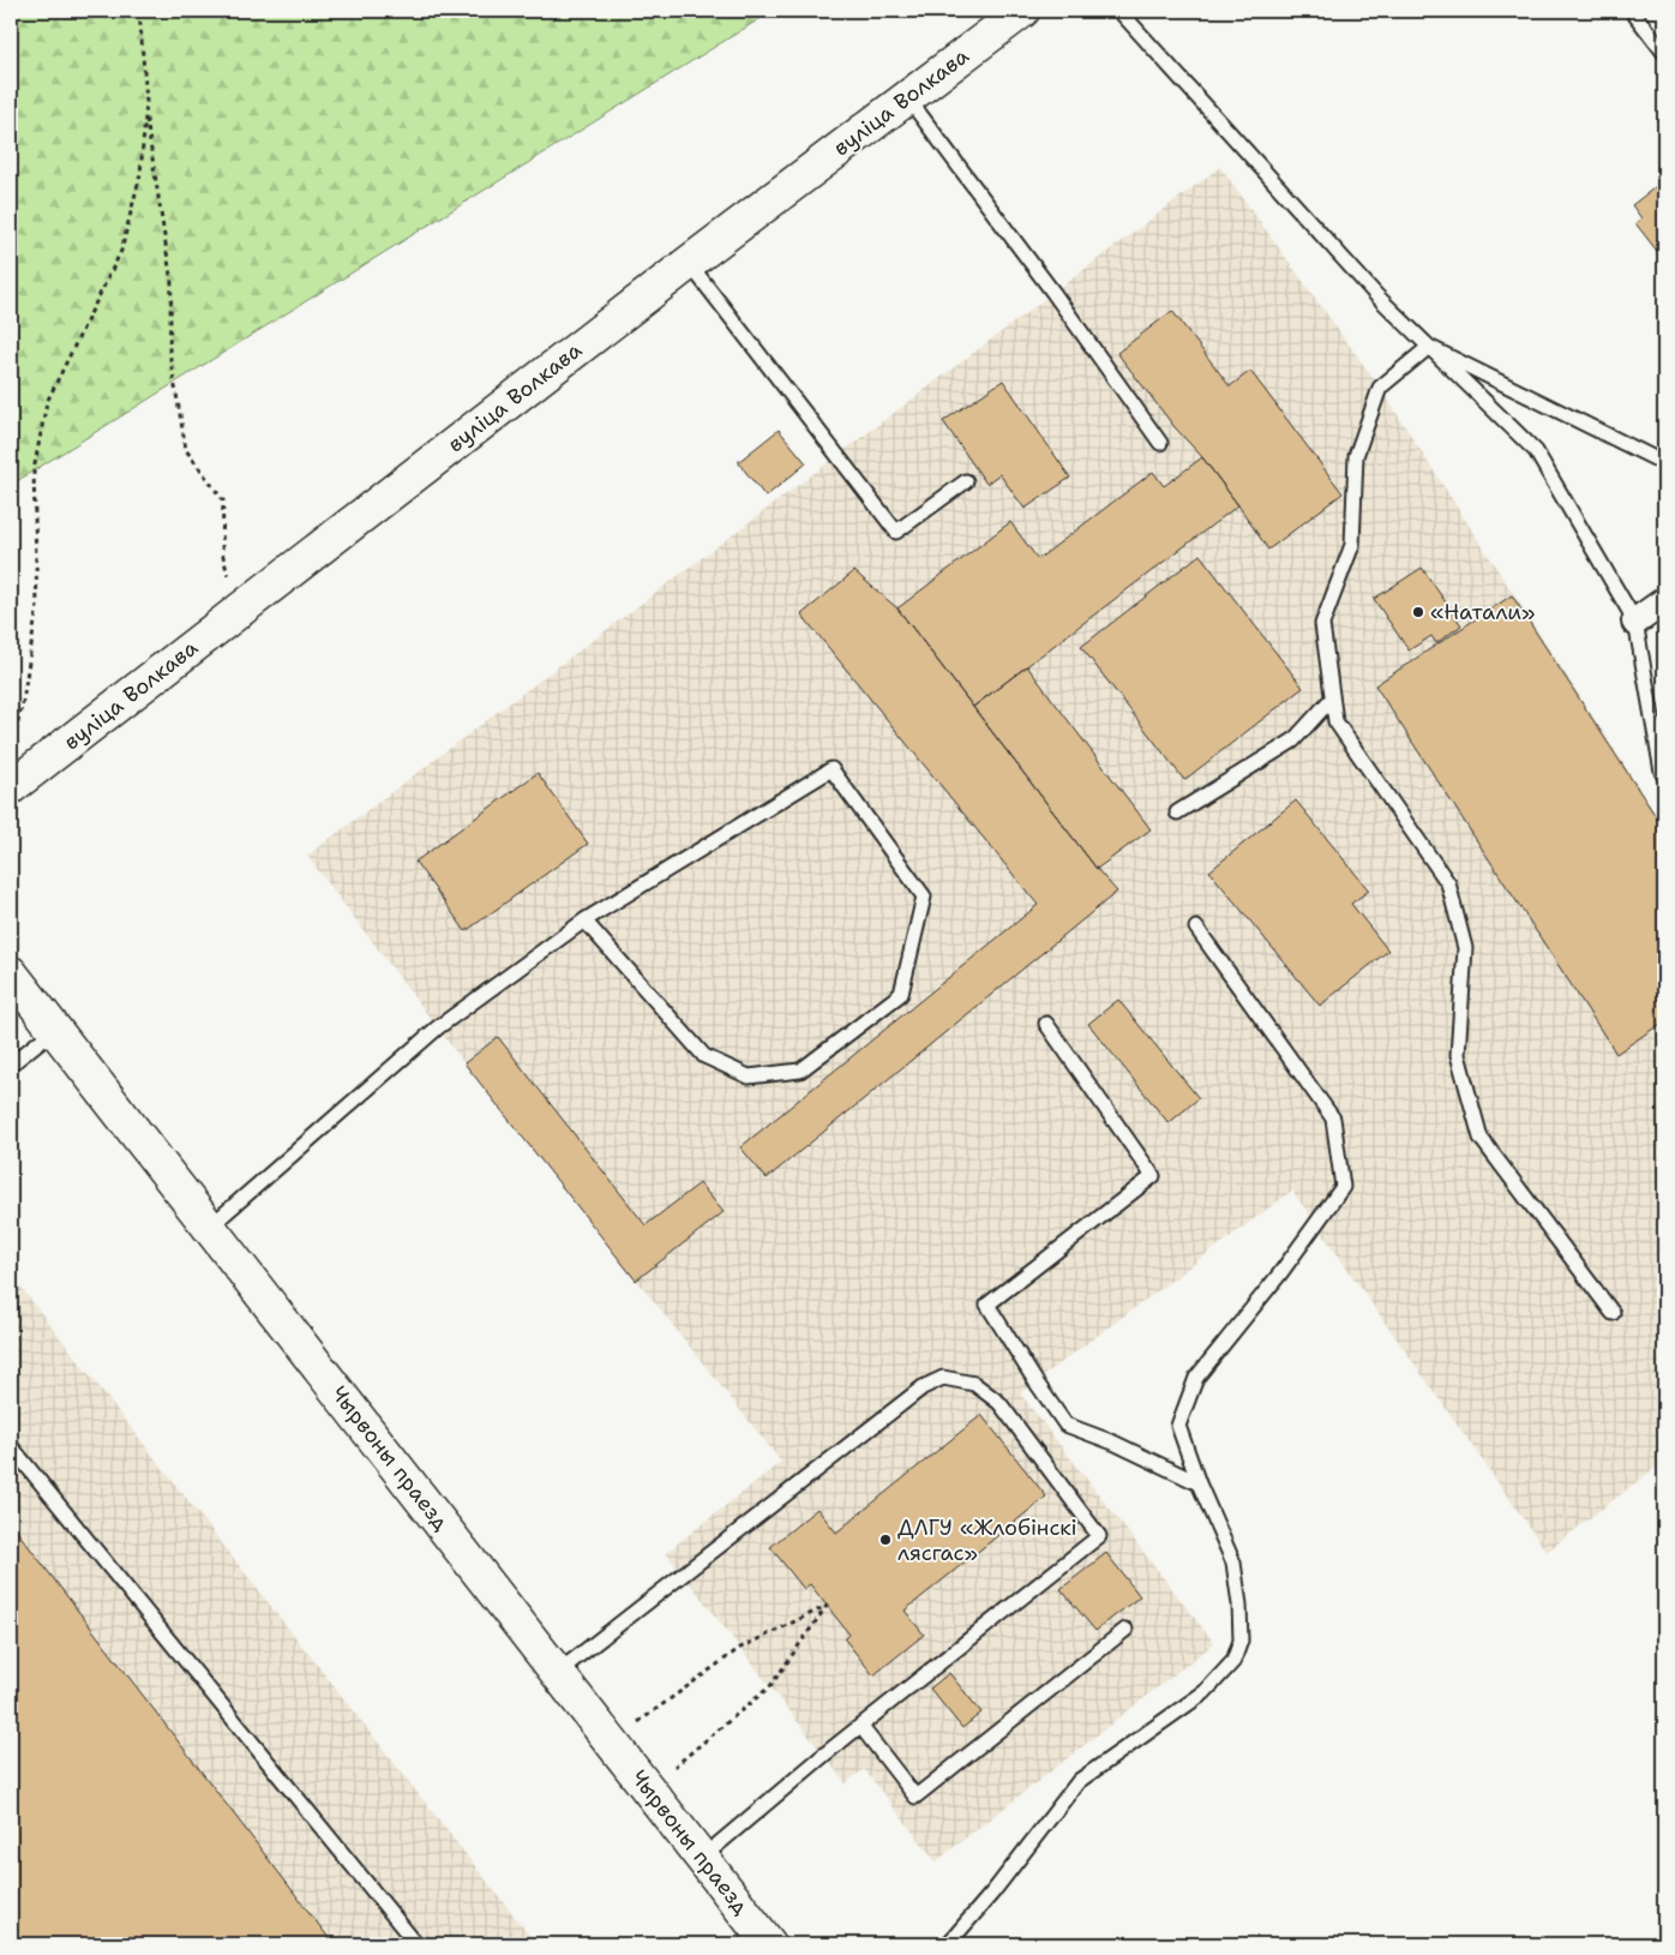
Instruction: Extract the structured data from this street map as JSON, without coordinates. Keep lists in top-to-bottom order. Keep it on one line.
{"streets":{"street":["вуліца Волкава","Чырвоны праезд"]},"places":["«Натали»","ДЛГУ «Жлобінскі лясгас»"]}
